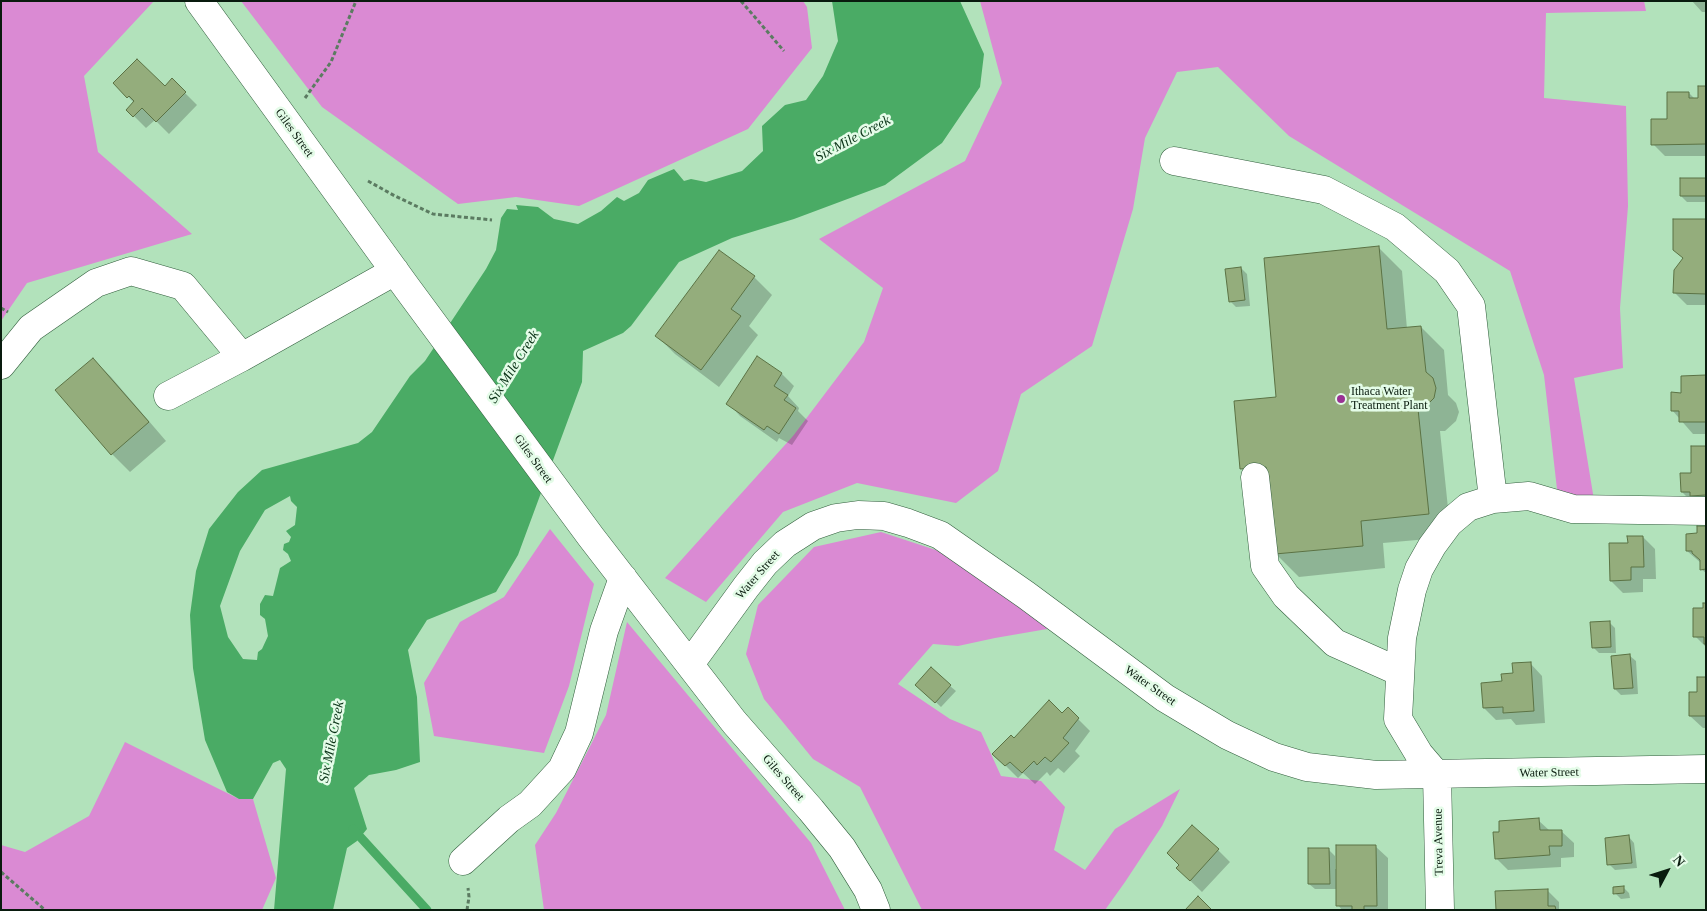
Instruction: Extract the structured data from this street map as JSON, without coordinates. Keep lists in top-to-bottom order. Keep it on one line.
{"streets":{"street":["Giles Street","Water Street","Treva Avenue"]},"crossings":[["Giles Street","Water Street"],["Water Street","Treva Avenue"]],"water":["Six Mile Creek"],"places":["Ithaca Water Treatment Plant"],"north":"top right"}
